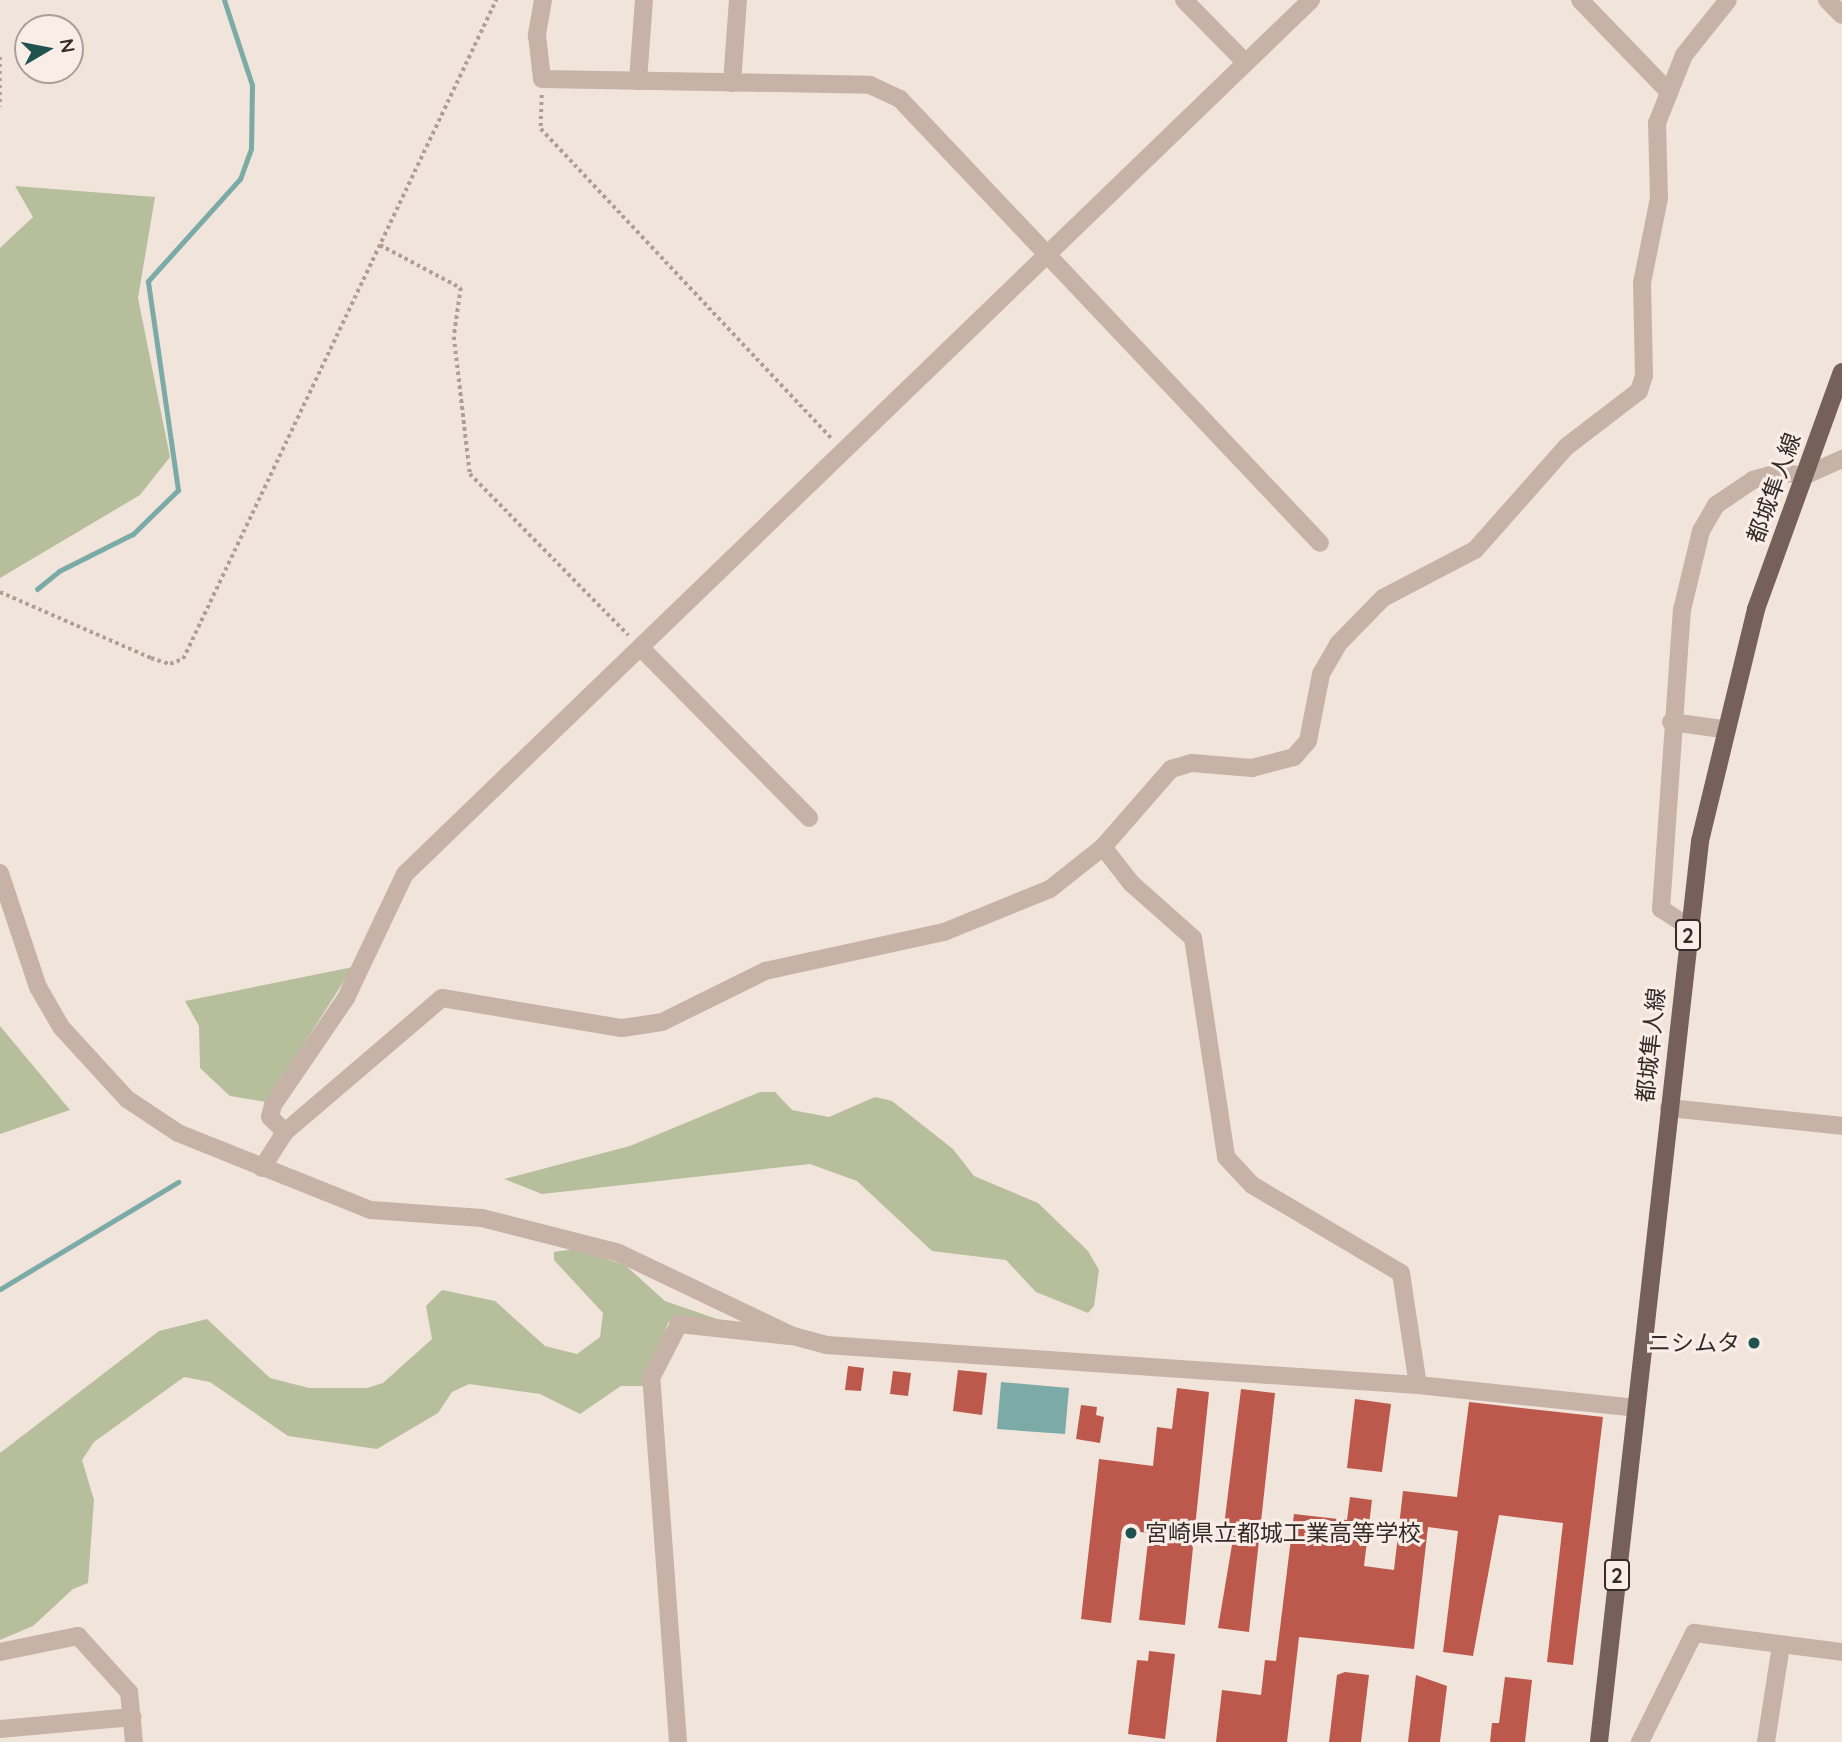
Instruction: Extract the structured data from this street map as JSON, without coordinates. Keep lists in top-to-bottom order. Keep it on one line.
{"streets":{"main road":["都城隼人線","2"]},"places":["ニシムタ","宮崎県立都城工業高等学校"],"north":"right"}
